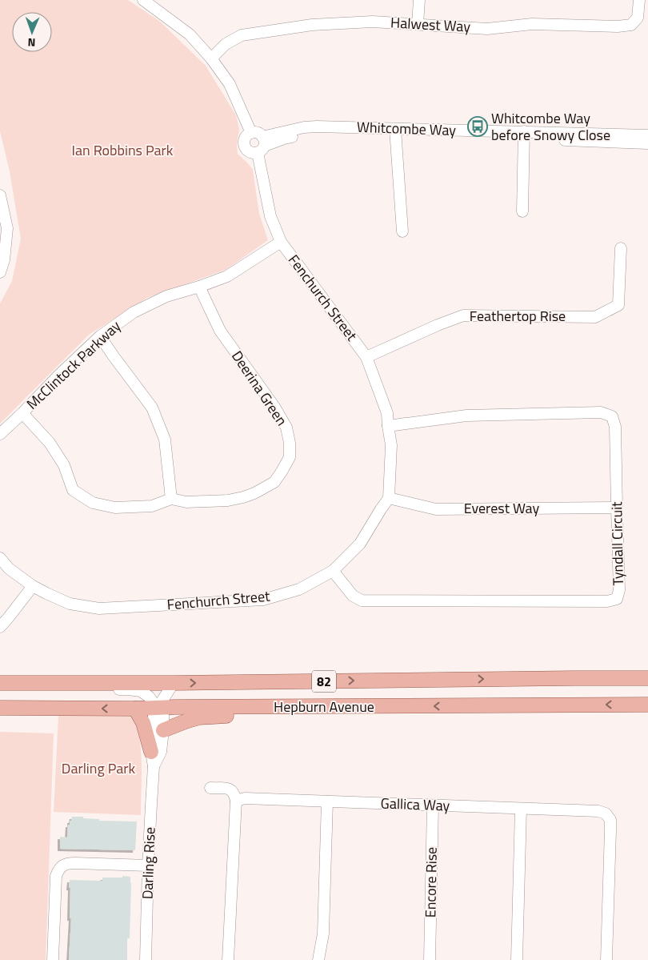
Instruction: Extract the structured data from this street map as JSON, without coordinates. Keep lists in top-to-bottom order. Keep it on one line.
{"streets":{"main road":["82","Hepburn Avenue"],"street":["Halwest Way","Whitcombe Way","Fenchurch Street","Feathertop Rise","McClintock Parkway","Deerina Green","Everest Way","Tyndall Circuit","Gallica Way","Darling Rise","Encore Rise"]},"crossings":[["Whitcombe Way","Fenchurch Street"],["Fenchurch Street","Feathertop Rise"],["Fenchurch Street","McClintock Parkway"],["Fenchurch Street","Everest Way"],["Fenchurch Street","Tyndall Circuit"],["McClintock Parkway","Deerina Green"],["Everest Way","Tyndall Circuit"],["Hepburn Avenue","Darling Rise"],["Gallica Way","Encore Rise"]],"parks":["Ian Robbins Park","Darling Park"],"places":{"bus stop":["Whitcombe Way before Snowy Close"]},"north":"bottom"}
